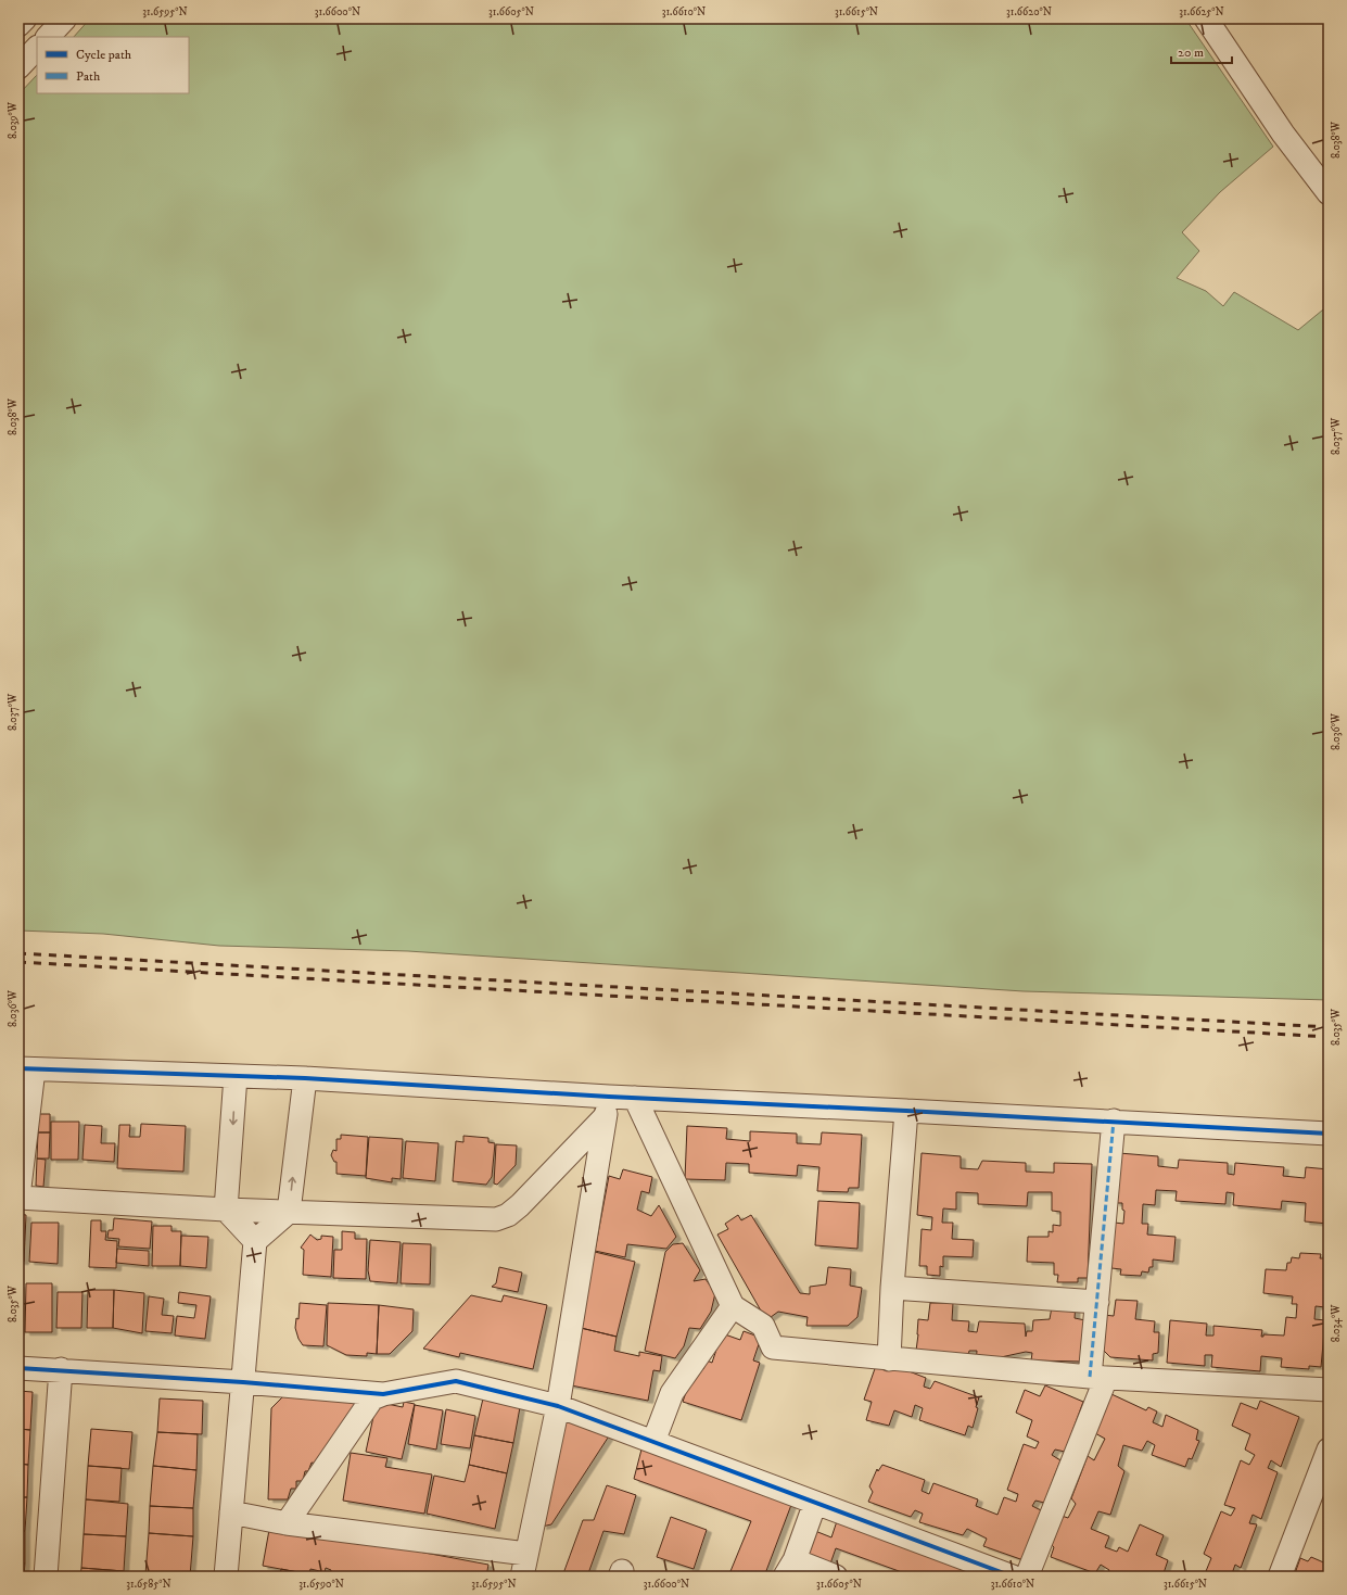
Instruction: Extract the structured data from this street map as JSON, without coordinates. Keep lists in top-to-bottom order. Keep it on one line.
{"legend":["Cycle path","Path"],"scale_bar":"20 m","coordinates":["31.6595°N","31.6600°N","31.6605°N","31.6610°N","31.6615°N","31.6620°N","31.6625°N","8.039°W","8.038°W","8.037°W","8.036°W","8.035°W","8.034°W","31.6585°N","31.6590°N"]}
